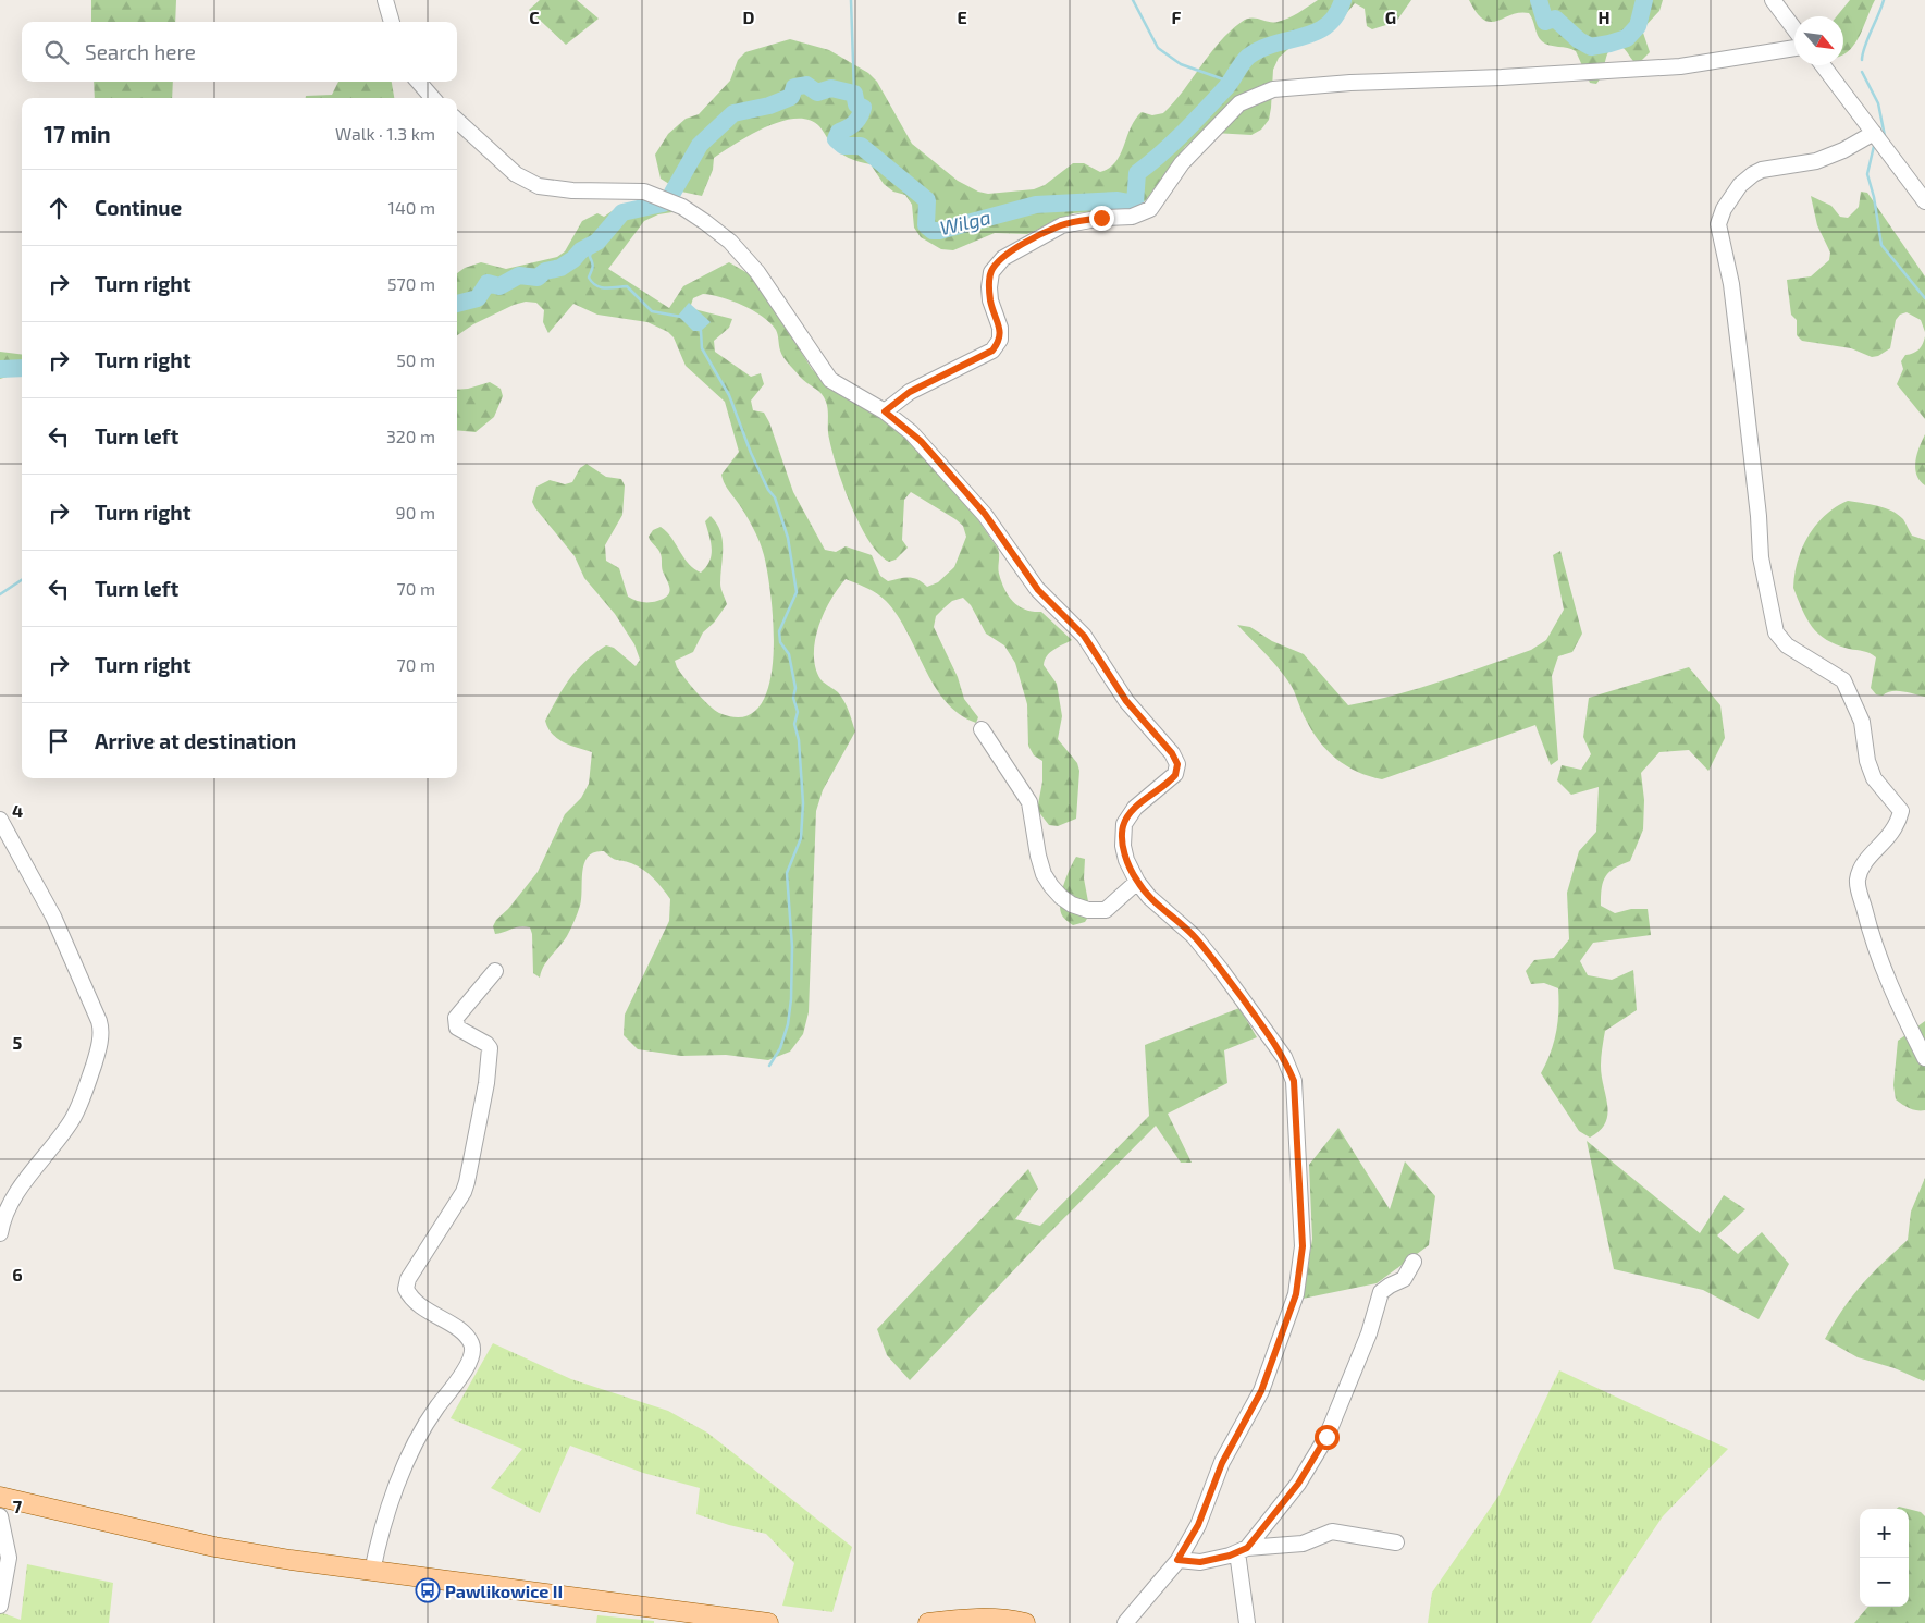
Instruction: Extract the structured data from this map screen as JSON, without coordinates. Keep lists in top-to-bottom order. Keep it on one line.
{"water":["Wilga"],"places":{"bus stop":["Pawlikowice II"]},"north":"bottom right","page":{"search":"Search here","heading":["17 min","Walk · 1.3 km"],"list":[["Continue","140 m"],["Turn right","570 m"],["Turn right","50 m"],["Turn left","320 m"],["Turn right","90 m"],["Turn left","70 m"],["Turn right","70 m"],"Arrive at destination"],"map_buttons":["+","−"]},"grid":{"columns":["C","D","E","F","G","H"],"rows":["4","5","6","7"]}}
